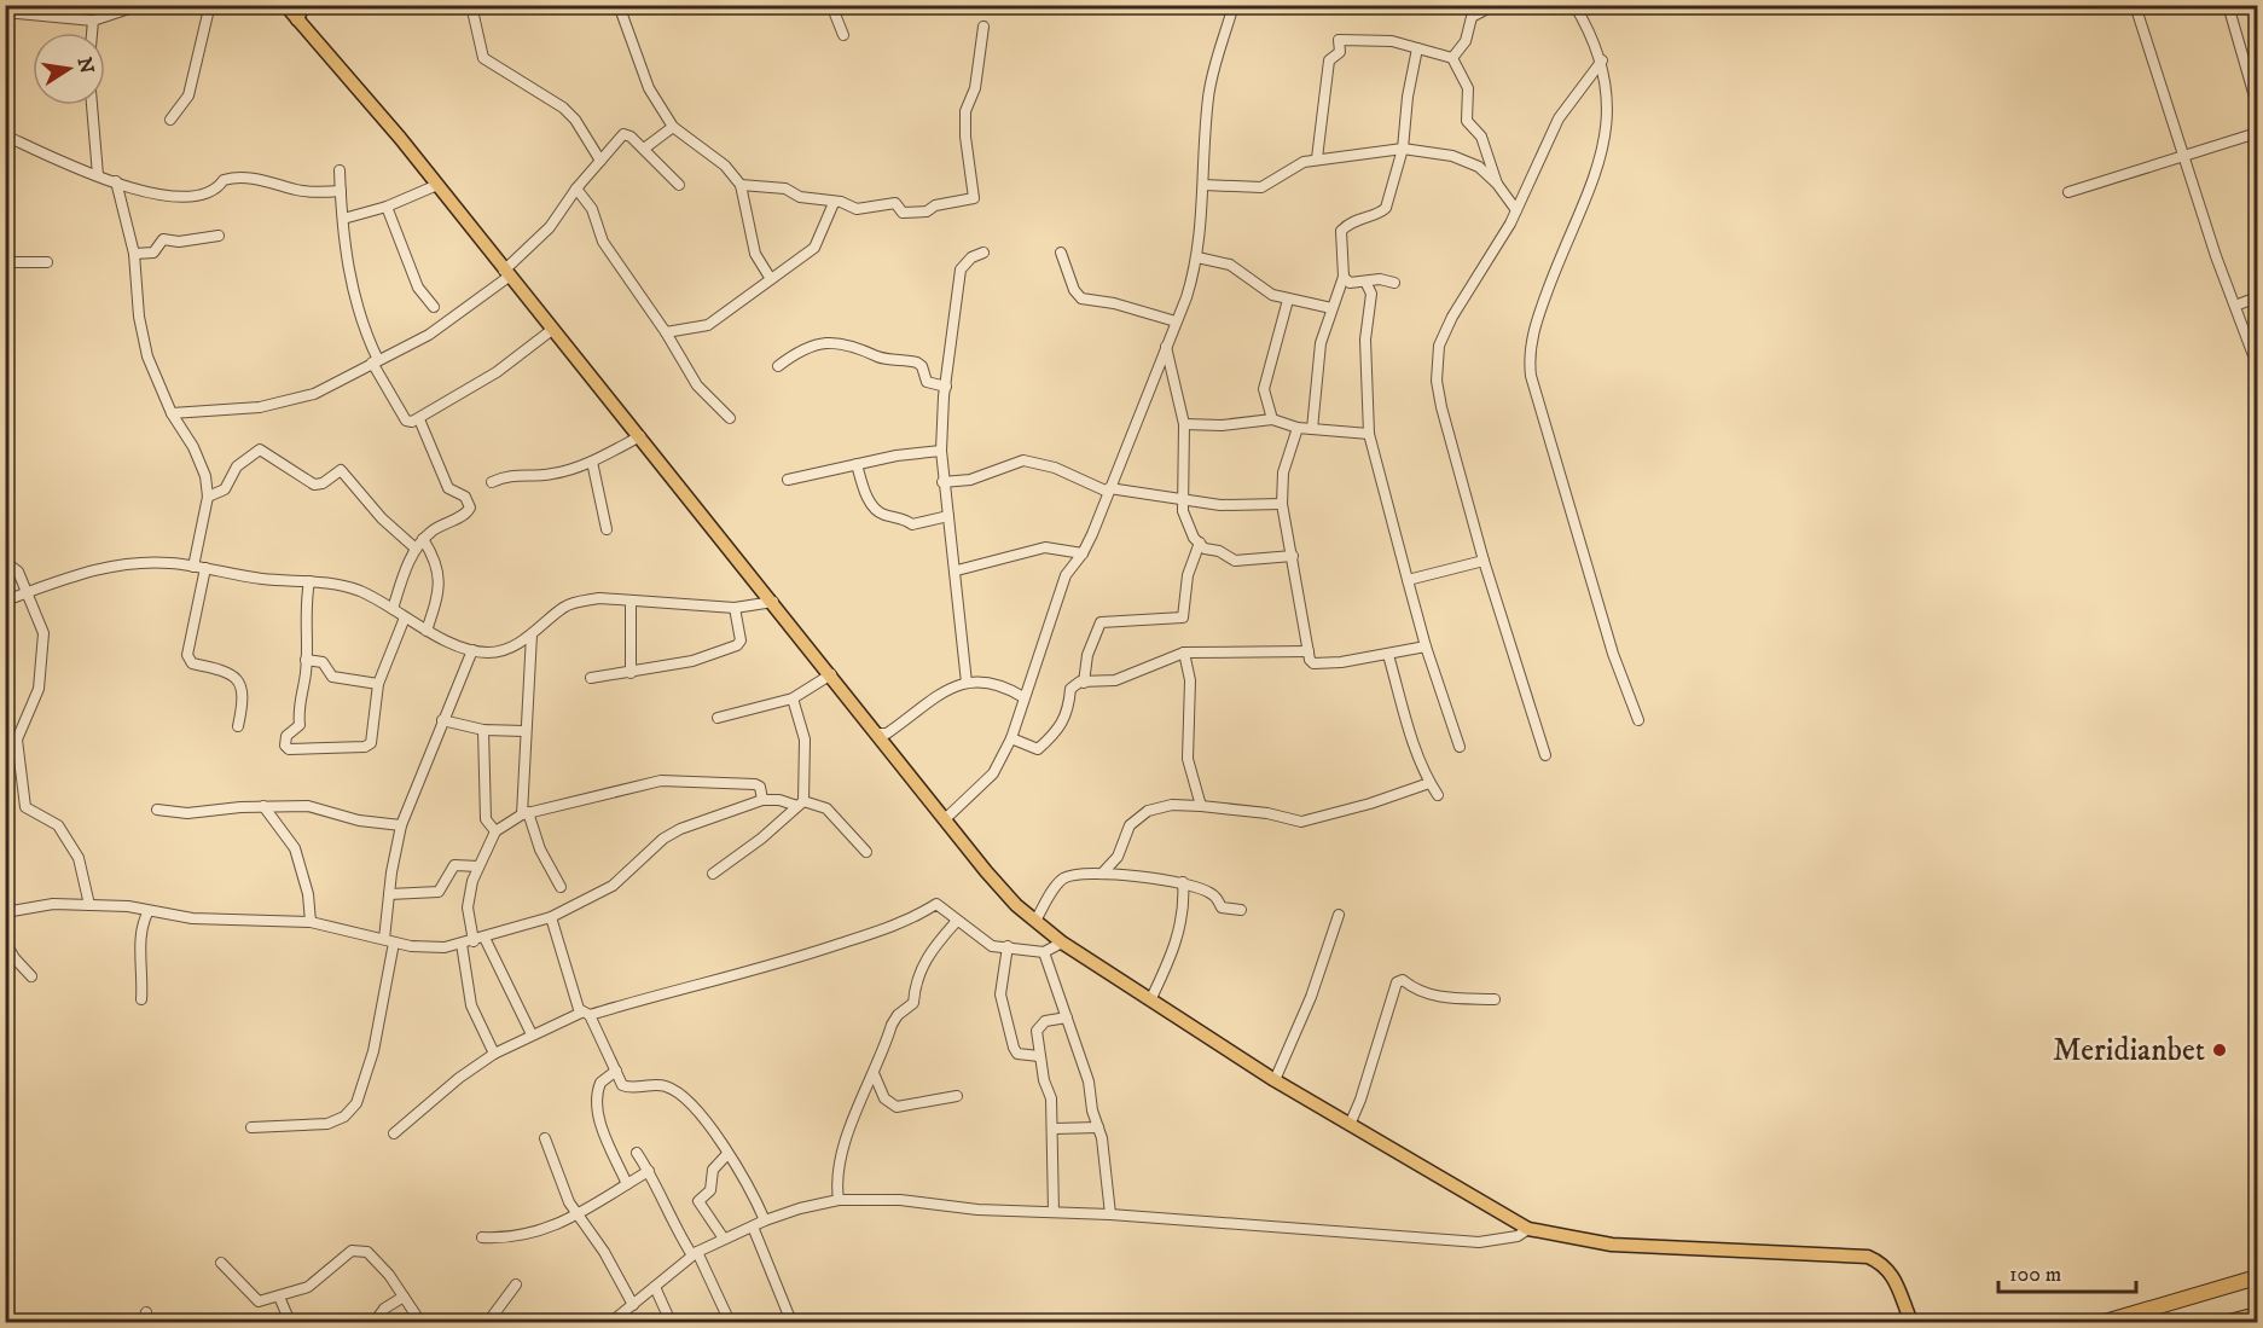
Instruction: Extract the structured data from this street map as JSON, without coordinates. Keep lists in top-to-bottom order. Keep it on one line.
{"places":["Meridianbet"],"scale_bar":"100 m","north":"right"}
